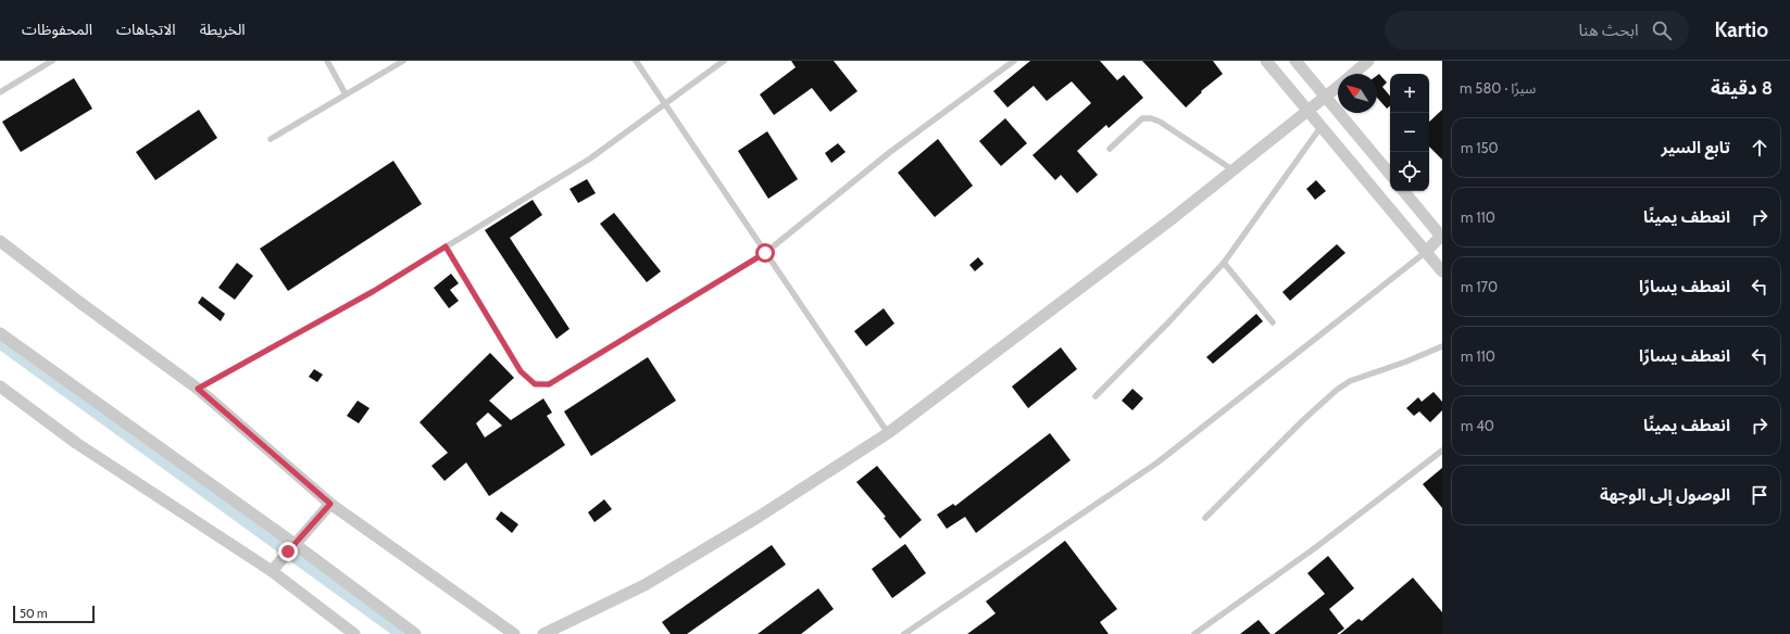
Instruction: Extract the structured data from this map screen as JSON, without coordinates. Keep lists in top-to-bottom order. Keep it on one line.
{"scale_bar":"50 m","north":"top left","page":{"header":"Kartio","search":"ابحث هنا","nav":["الخريطة","الاتجاهات","المحفوظات"],"heading":["8 دقيقة","سيرًا · 580 m"],"map_buttons":["+","−"],"list":[["تابع السير","150 m"],["انعطف يمينًا","110 m"],["انعطف يسارًا","170 m"],["انعطف يسارًا","110 m"],["انعطف يمينًا","40 m"],"الوصول إلى الوجهة"],"scale":"50 m"}}
